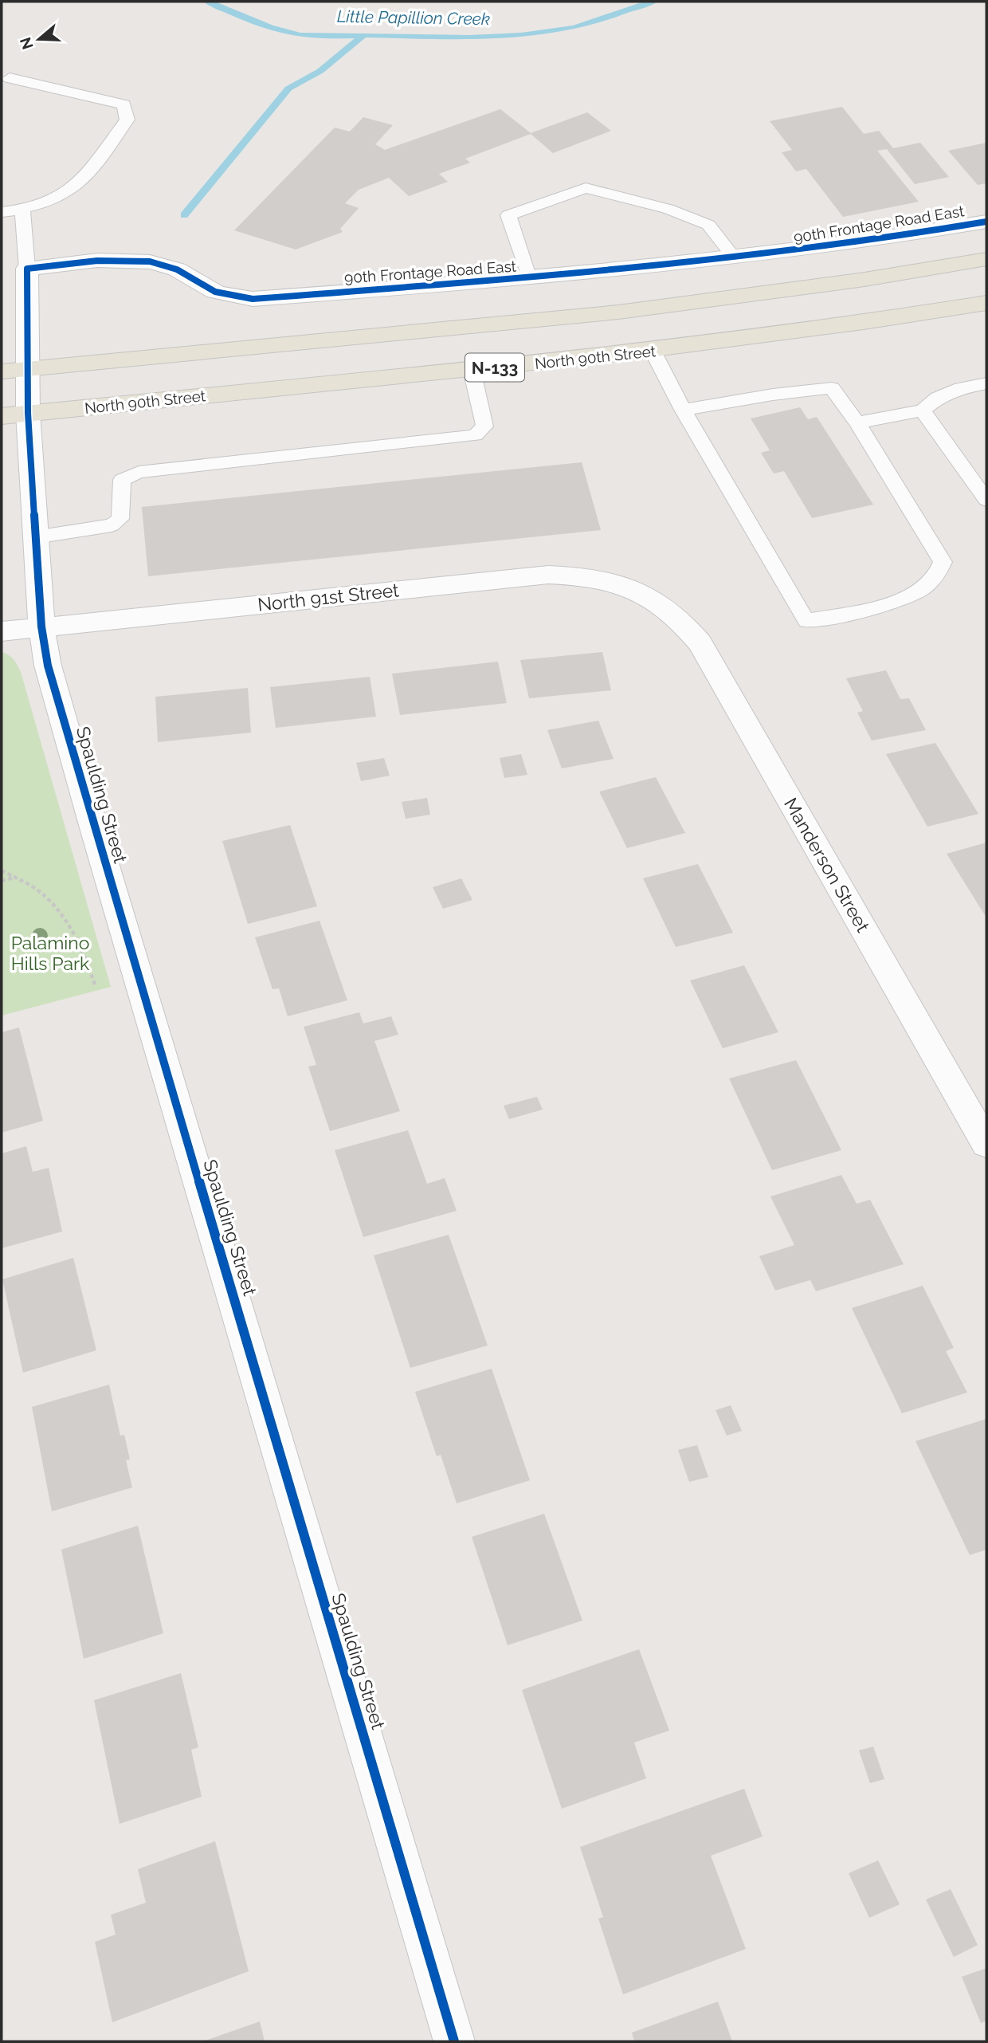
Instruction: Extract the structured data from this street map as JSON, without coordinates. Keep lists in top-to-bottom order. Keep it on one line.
{"streets":{"main road":["North 90th Street","N-133"],"street":["90th Frontage Road East","North 91st Street","Spaulding Street","Manderson Street"]},"crossings":[["North 90th Street","Spaulding Street"],["North 91st Street","Spaulding Street"],["North 91st Street","Manderson Street"]],"water":["Little Papillion Creek"],"parks":["Palamino Hills Park"],"north":"left"}
